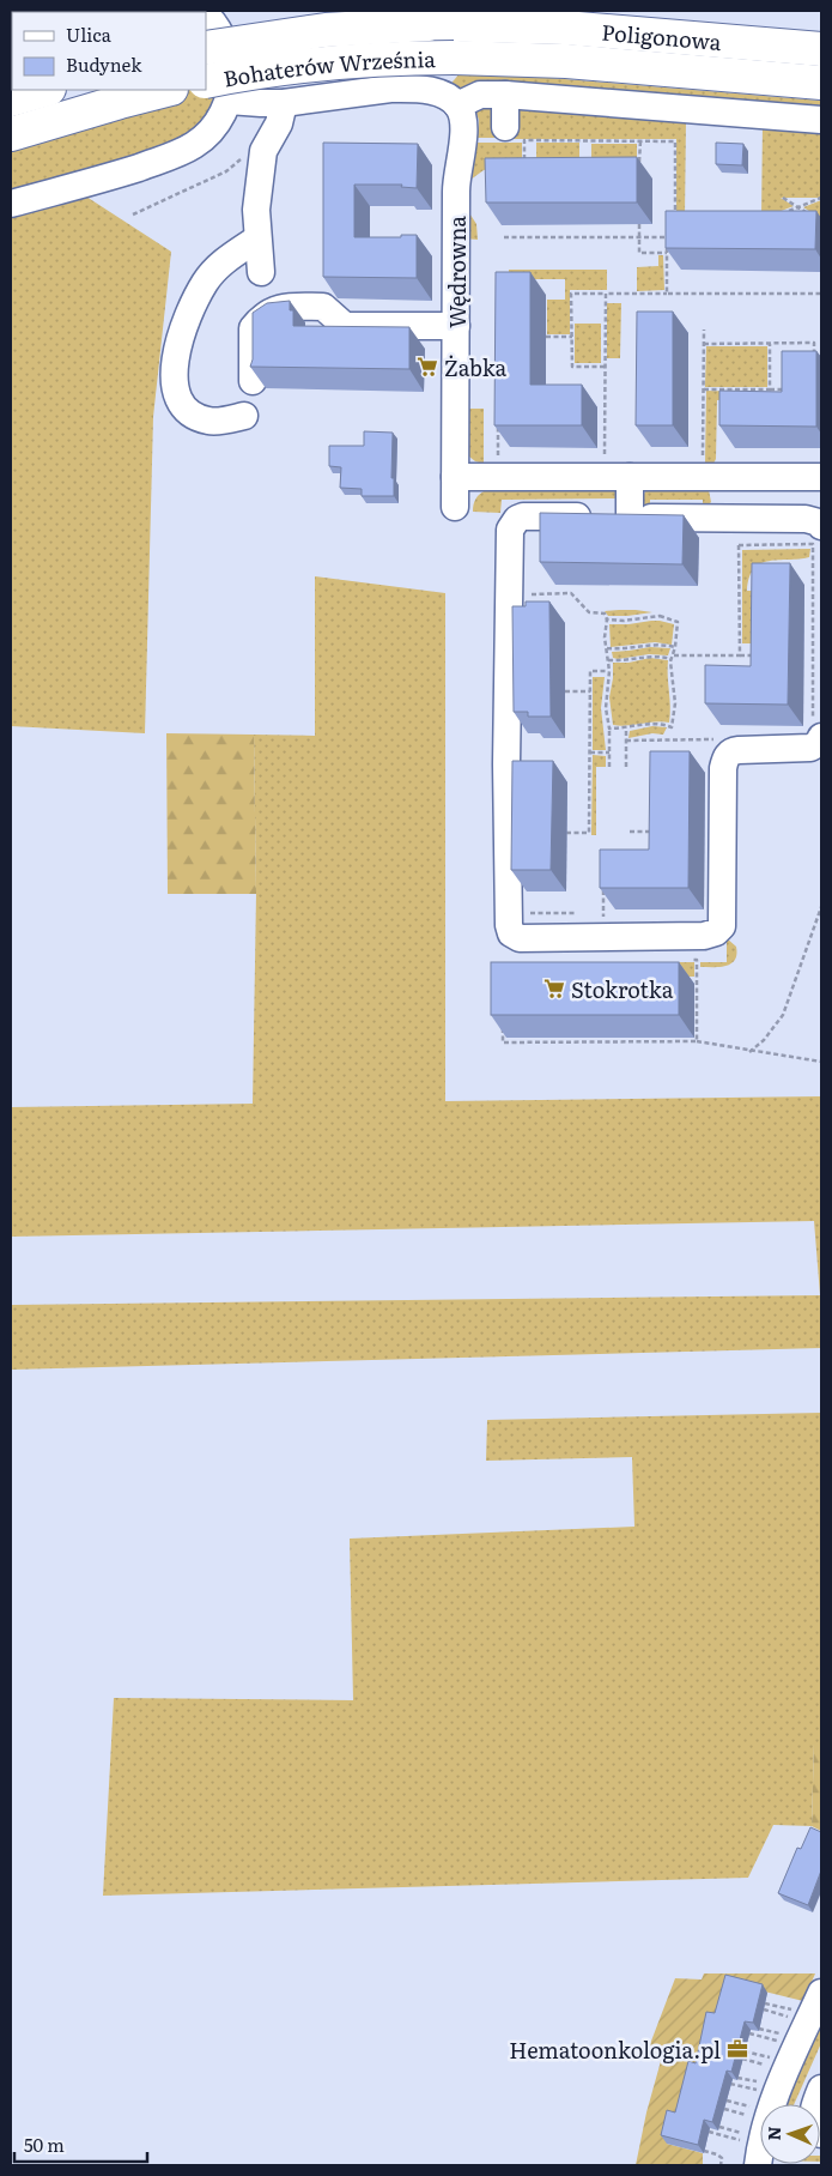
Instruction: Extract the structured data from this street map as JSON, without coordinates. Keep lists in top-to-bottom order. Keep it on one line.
{"streets":{"main road":["Poligonowa","Bohaterów Września"],"street":["Wędrowna"]},"crossings":[["Poligonowa","Bohaterów Września"]],"places":{"supermarket":["Żabka","Stokrotka"],"office":["Hematoonkologia.pl"]},"legend":["Ulica","Budynek"],"scale_bar":"50 m","north":"left"}
